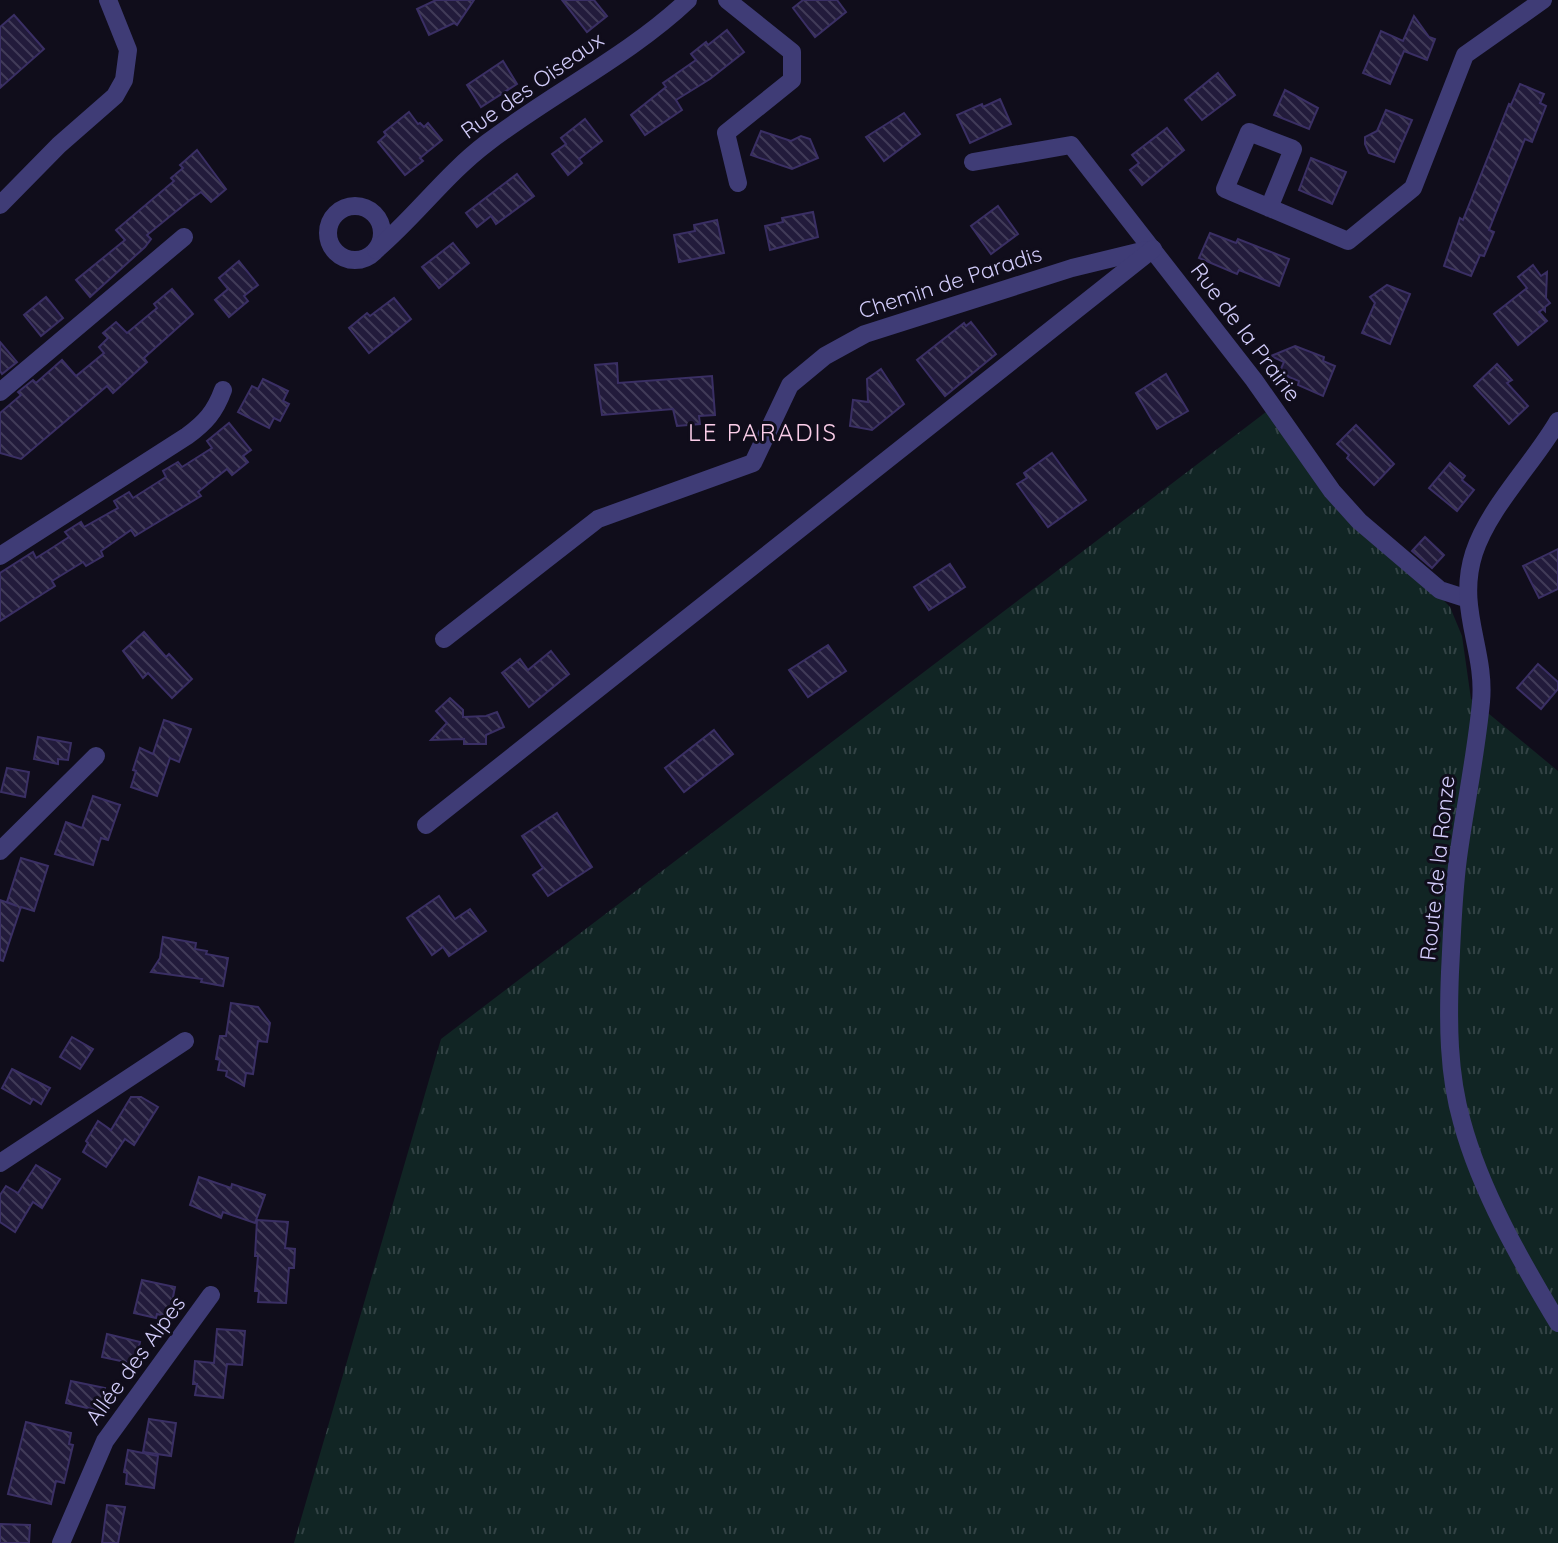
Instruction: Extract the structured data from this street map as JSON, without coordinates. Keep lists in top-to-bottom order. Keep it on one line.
{"streets":{"street":["Rue des Oiseaux","Chemin de Paradis","Rue de la Prairie","Route de la Ronze","Allée des Alpes"]},"crossings":[["Chemin de Paradis","Rue de la Prairie"],["Rue de la Prairie","Route de la Ronze"]],"districts":["LE PARADIS"]}
